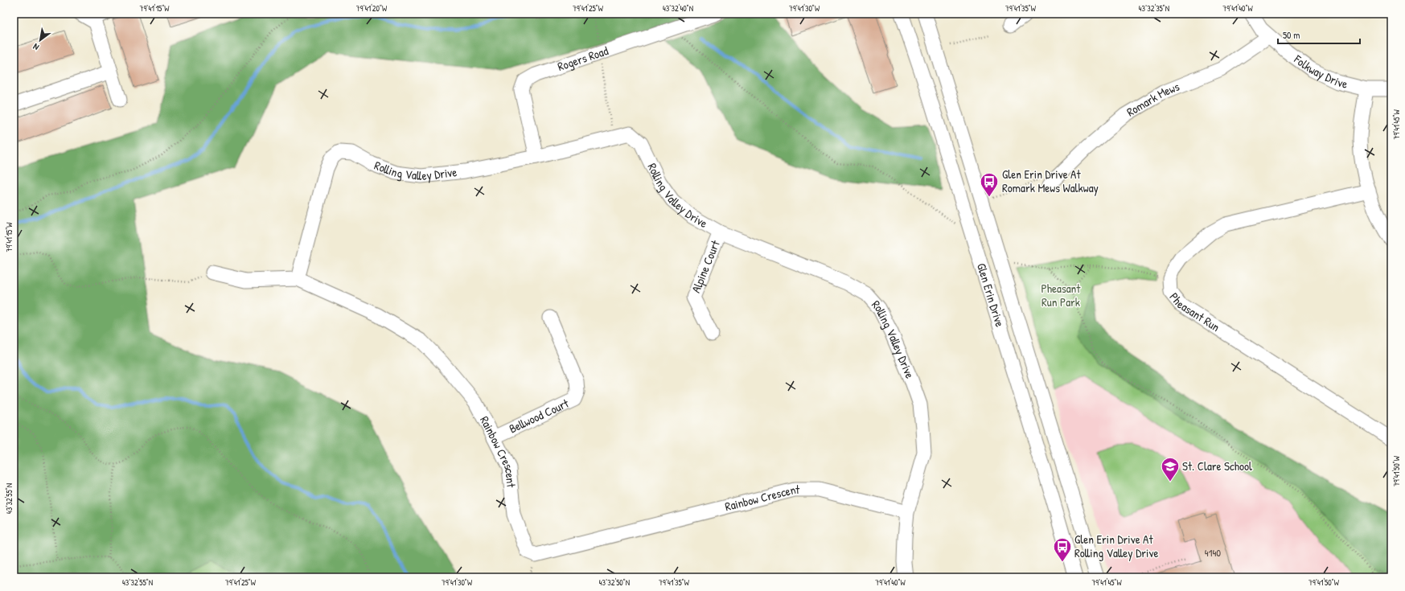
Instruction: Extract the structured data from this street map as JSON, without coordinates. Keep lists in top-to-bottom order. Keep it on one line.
{"streets":{"street":["Rogers Road","Folkway Drive","Romark Mews","Rolling Valley Drive","Alpine Court","Glen Erin Drive","Pheasant Run","Bellwood Court","Rainbow Crescent"]},"crossings":[["Rogers Road","Rolling Valley Drive"],["Folkway Drive","Romark Mews"],["Rolling Valley Drive","Alpine Court"],["Rolling Valley Drive","Rainbow Crescent"],["Bellwood Court","Rainbow Crescent"]],"parks":["Pheasant Run Park"],"places":{"bus stop":["Glen Erin Drive At Romark Mews Walkway","Glen Erin Drive At Rolling Valley Drive"],"school or university":["St. Clare School"]},"house_numbers":["4140"],"scale_bar":"50 m","north":"bottom left","coordinates":["79°41'15\"W","79°41'20\"W","79°41'25\"W","43°32'40\"N","79°41'30\"W","79°41'35\"W","43°32'35\"N","79°41'40\"W","79°41'45\"W","79°41'50\"W","43°32'55\"N","43°32'50\"N"]}
